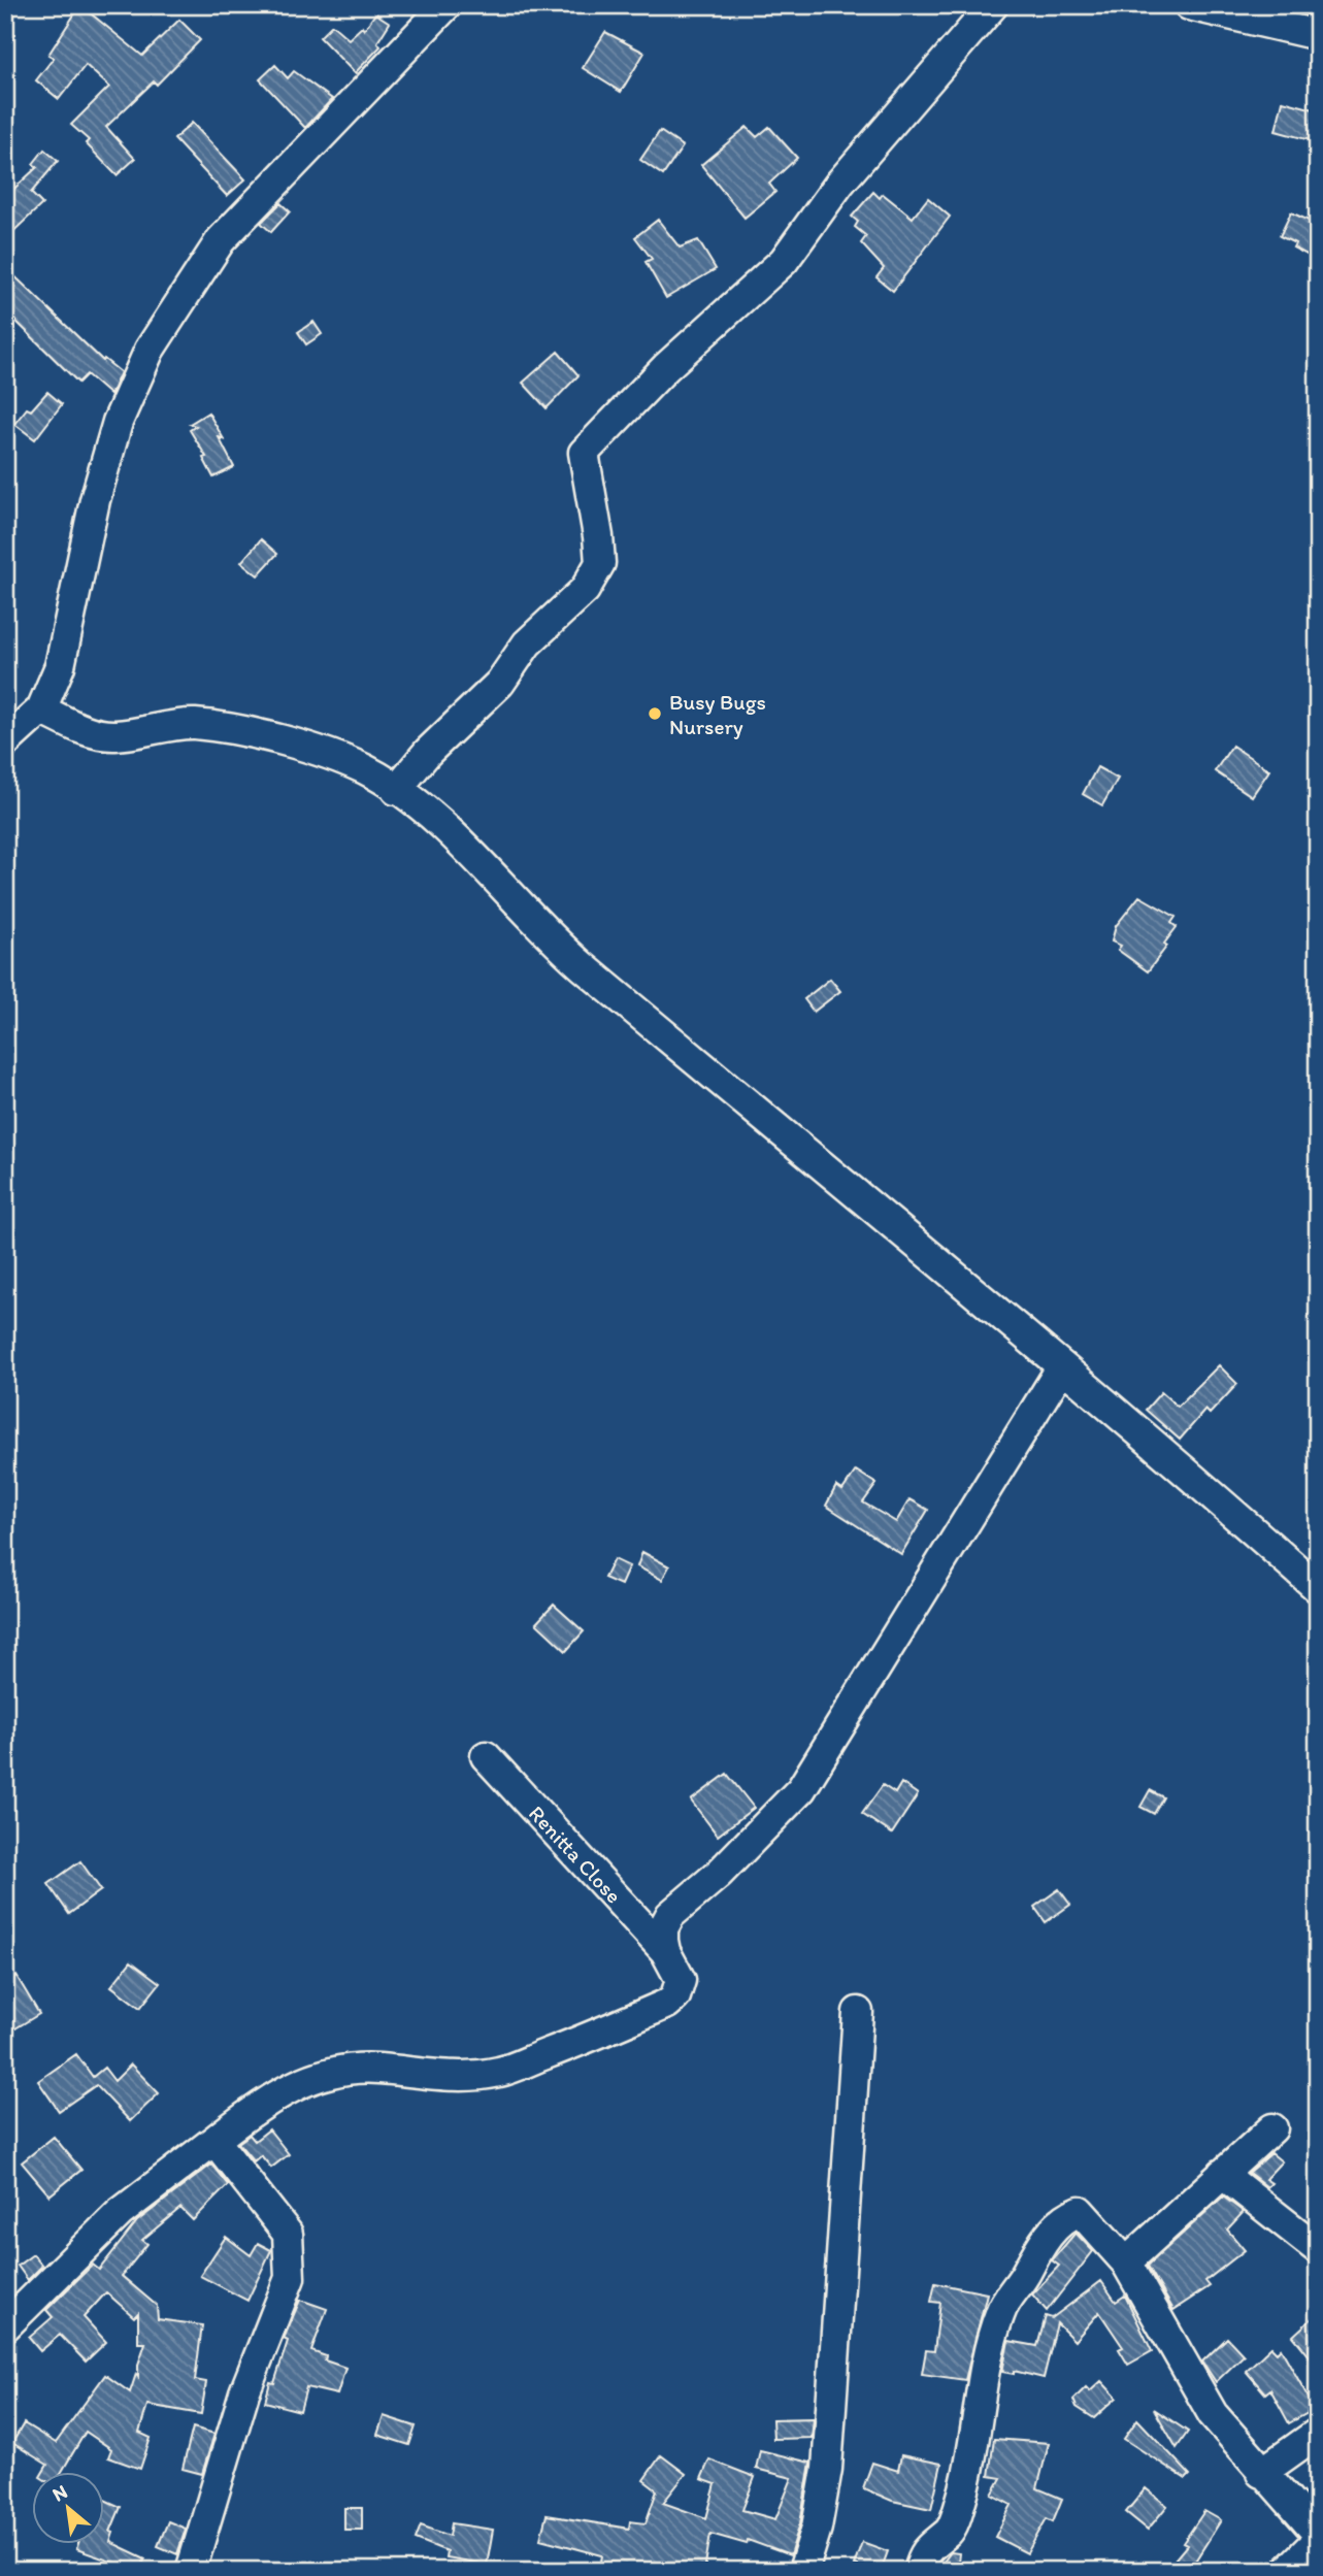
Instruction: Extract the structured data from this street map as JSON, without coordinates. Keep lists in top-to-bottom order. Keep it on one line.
{"streets":{"street":["Renitta Close"]},"places":["Busy Bugs Nursery"],"north":"top left"}
